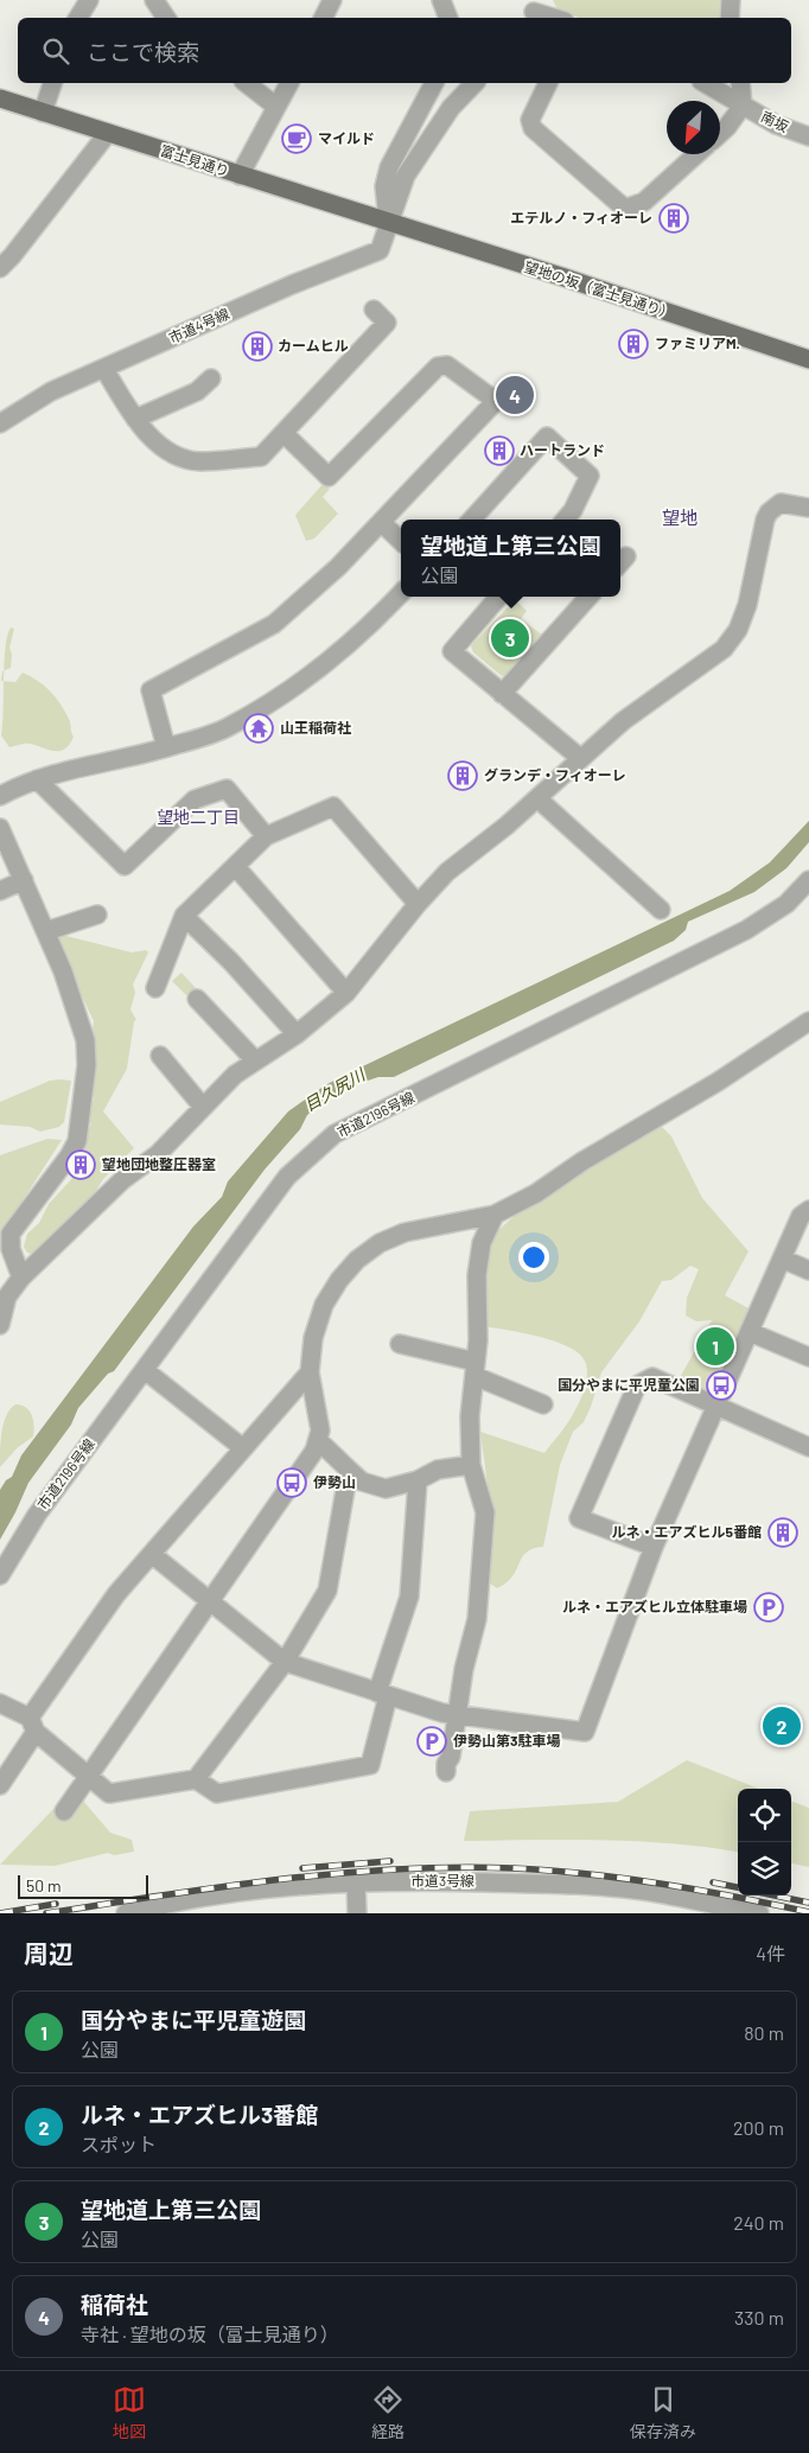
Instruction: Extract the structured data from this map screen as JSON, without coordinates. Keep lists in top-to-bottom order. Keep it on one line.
{"streets":{"main road":["富士見通り","望地の坂（富士見通り）"],"street":["南坂","市道4号線","市道2196号線","市道3号線"]},"crossings":[["富士見通り","望地の坂（富士見通り）"],["富士見通り","市道4号線"],["望地の坂（富士見通り）","市道4号線"]],"districts":["望地","望地二丁目"],"water":["目久尻川"],"places":{"cafe":["マイルド"],"building":["エテルノ・フィオーレ","ファミリアM.","カームヒル","ハートランド","グランデ・フィオーレ","望地団地整圧器室","ルネ・エアズヒル5番館"],"temple":["山王稲荷社"],"bus stop":["国分やまに平児童公園","伊勢山"],"parking":["ルネ・エアズヒル立体駐車場","伊勢山第3駐車場"]},"scale_bar":"50 m","north":"bottom left","page":{"search":"ここで検索","pins":["4","3","1","2"],"popup":["望地道上第三公園","公園"],"scale":"50 m","heading":["周辺","4件"],"list":[{"mark":"1","name":"国分やまに平児童遊園","note":"公園","value":"80 m"},{"mark":"2","name":"ルネ・エアズヒル3番館","note":"スポット","value":"200 m"},{"mark":"3","name":"望地道上第三公園","note":"公園","value":"240 m"},{"mark":"4","name":"稲荷社","note":"寺社 · 望地の坂（富士見通り）","value":"330 m"}],"nav":["地図","経路","保存済み"]}}
